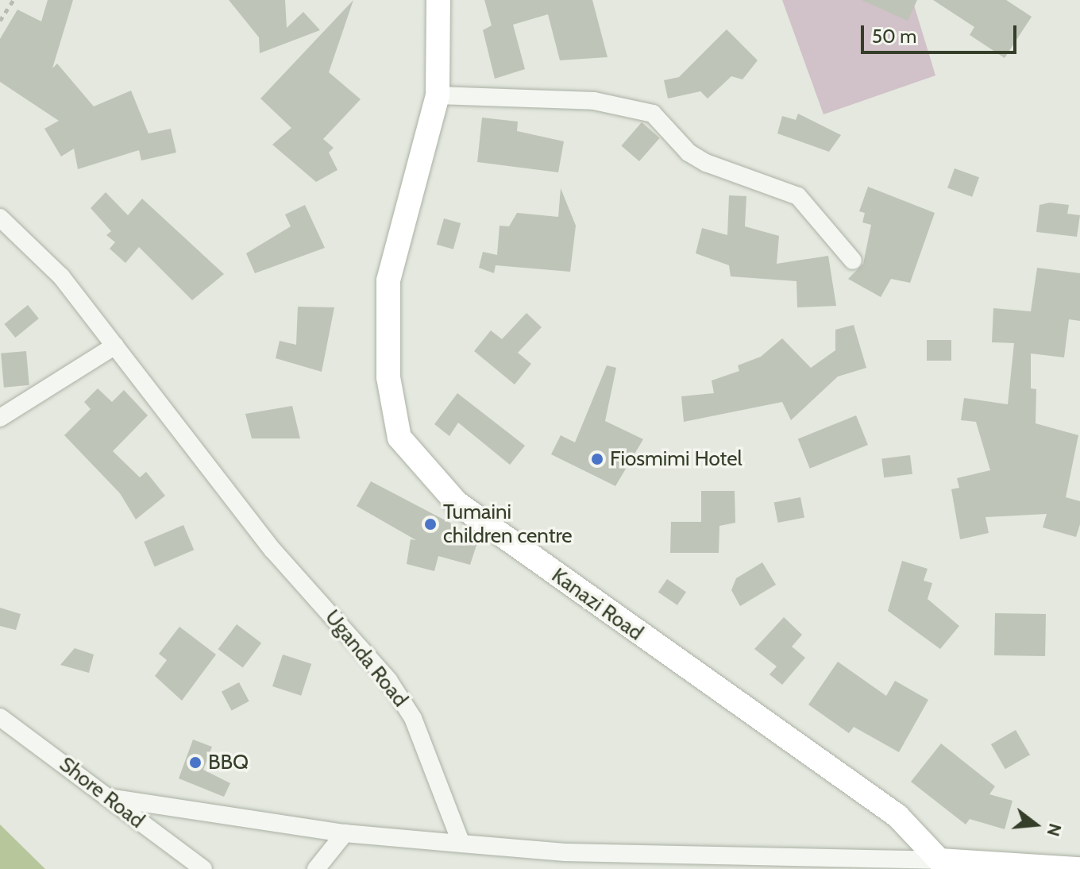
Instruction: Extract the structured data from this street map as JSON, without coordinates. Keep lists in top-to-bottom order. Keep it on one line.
{"streets":{"main road":["Kanazi Road"],"street":["Uganda Road","Shore Road"]},"places":["Fiosmimi Hotel","Tumaini children centre","BBQ"],"scale_bar":"50 m","north":"right"}
